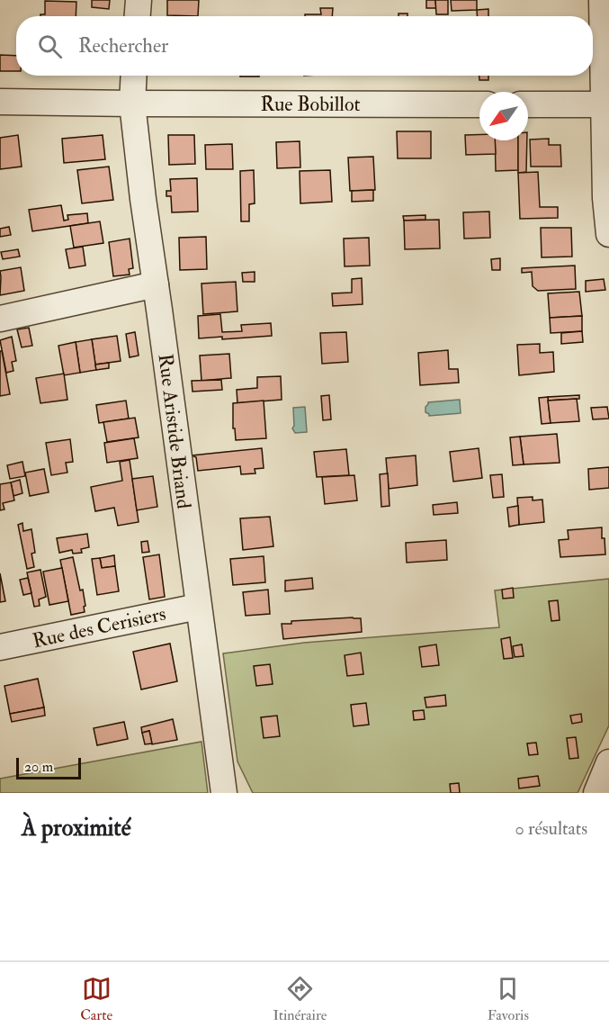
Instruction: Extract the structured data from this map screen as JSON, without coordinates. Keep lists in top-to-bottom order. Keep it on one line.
{"streets":{"street":["Rue Bobillot","Rue Aristide Briand","Rue des Cerisiers"]},"crossings":[["Rue Bobillot","Rue Aristide Briand"],["Rue Aristide Briand","Rue des Cerisiers"]],"scale_bar":"20 m","north":"bottom left","page":{"search":"Rechercher","scale":"20 m","heading":["À proximité","0 résultats"],"nav":["Carte","Itinéraire","Favoris"]}}
